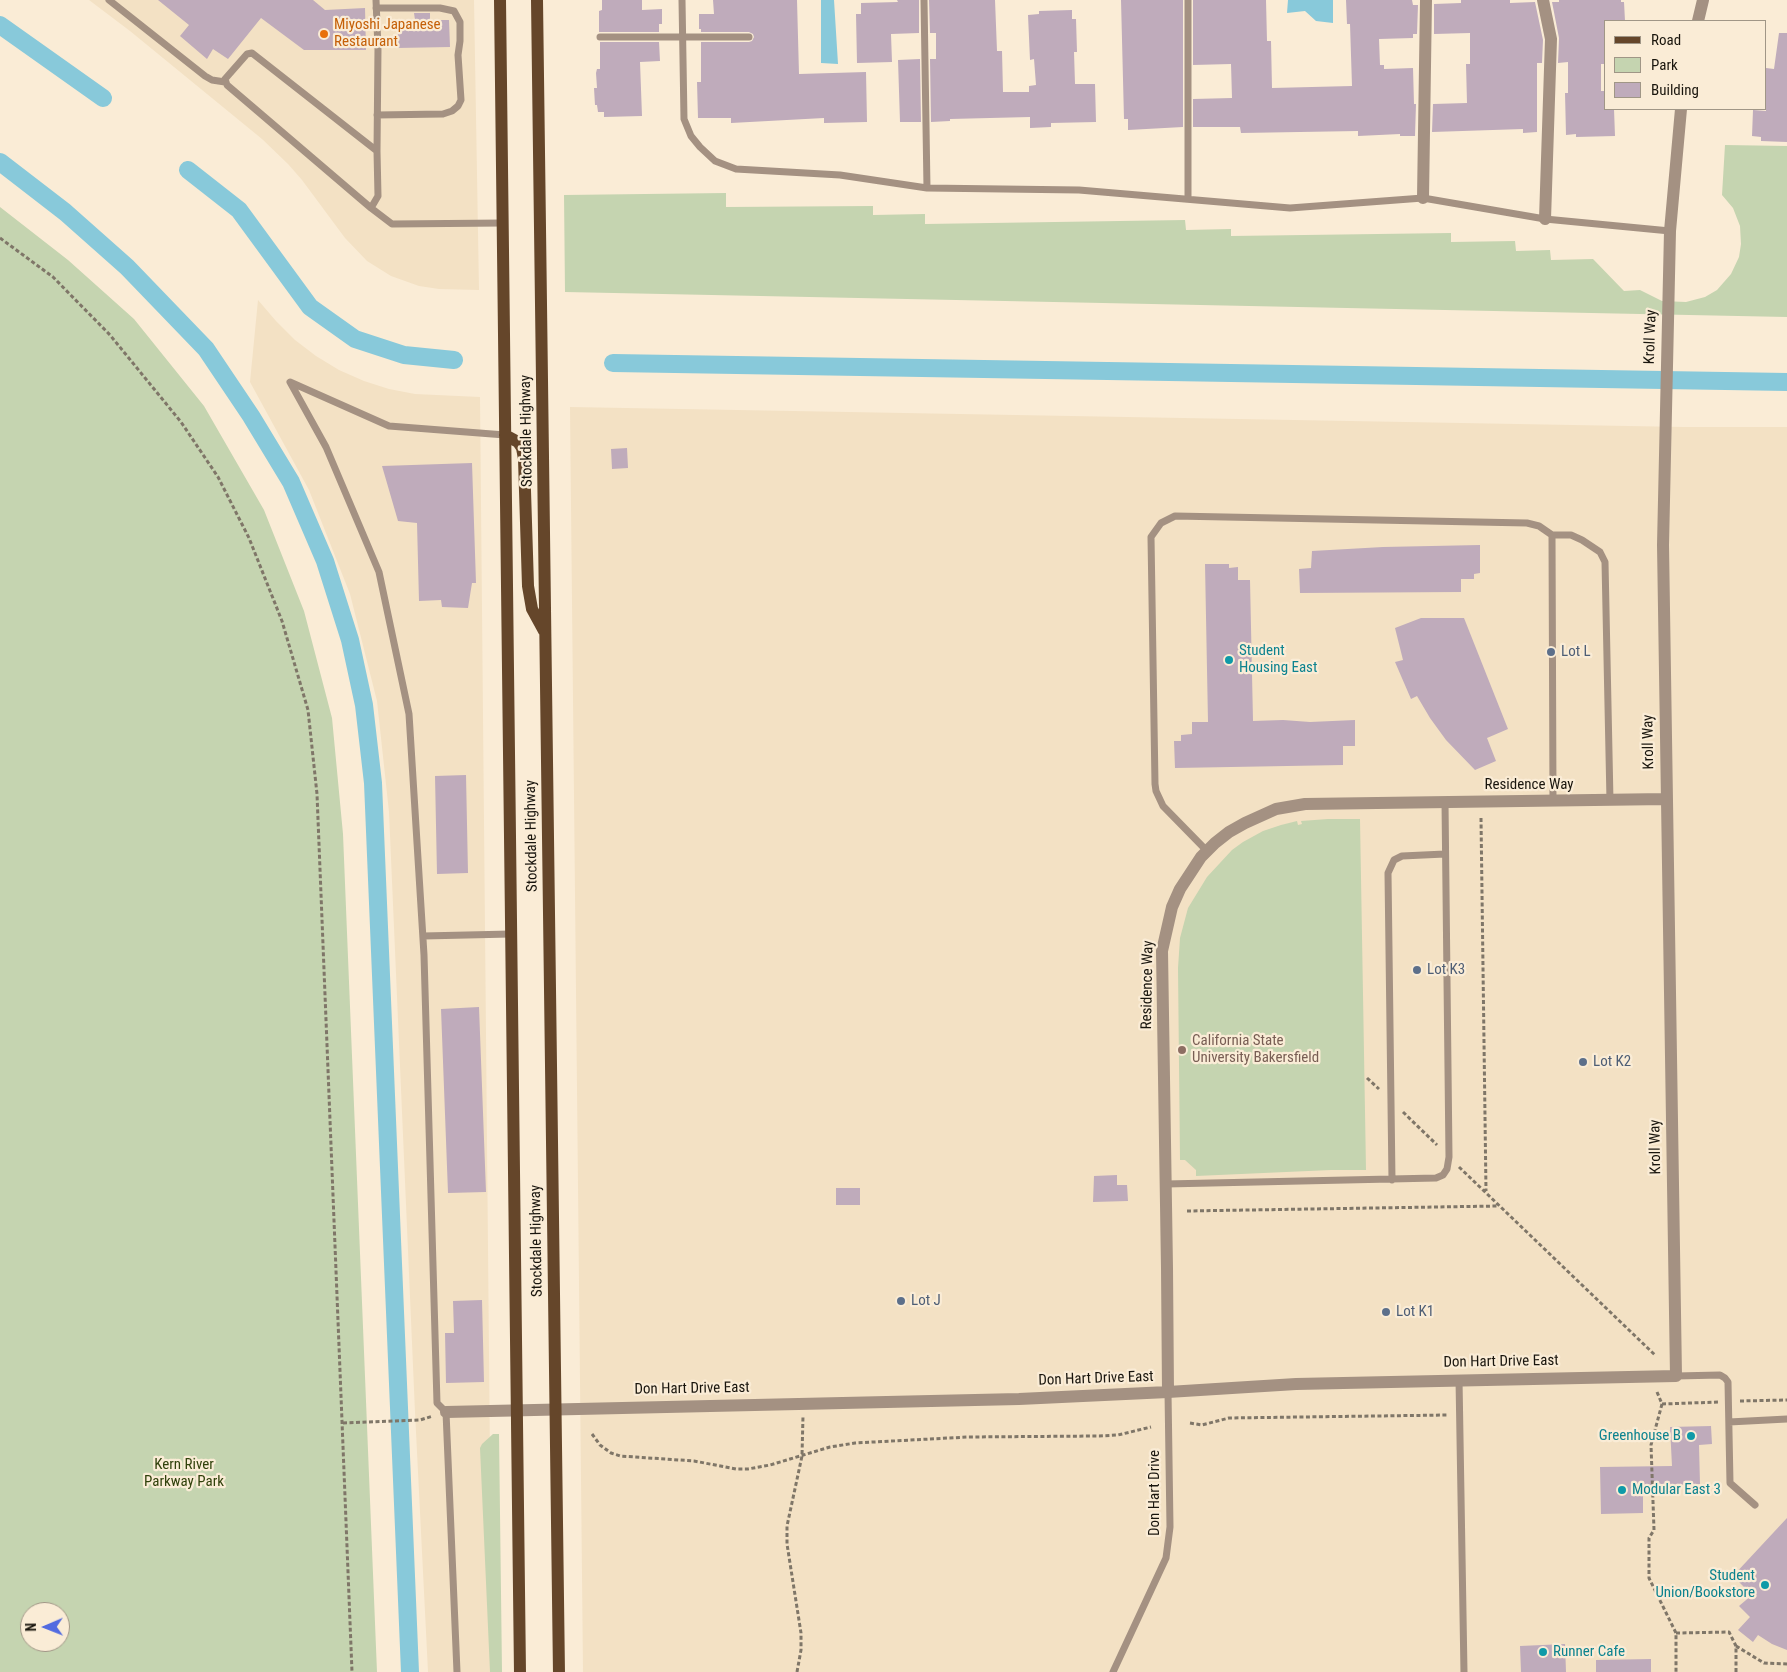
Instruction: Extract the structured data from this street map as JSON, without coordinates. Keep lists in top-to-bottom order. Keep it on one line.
{"streets":{"main road":["Stockdale Highway"],"street":["Kroll Way","Residence Way","Don Hart Drive East"],"lane":["Don Hart Drive"]},"crossings":[["Kroll Way","Residence Way"],["Kroll Way","Don Hart Drive East"],["Stockdale Highway","Don Hart Drive East"],["Residence Way","Don Hart Drive East"],["Residence Way","Don Hart Drive"],["Don Hart Drive East","Don Hart Drive"]],"parks":["Kern River Parkway Park"],"places":["Miyoshi Japanese Restaurant","Lot L","Student Housing East","Lot K3","California State University Bakersfield","Lot K2","Lot J","Lot K1","Greenhouse B","Modular East 3","Student Union/Bookstore","Runner Cafe"],"legend":["Road","Park","Building"],"north":"left"}
